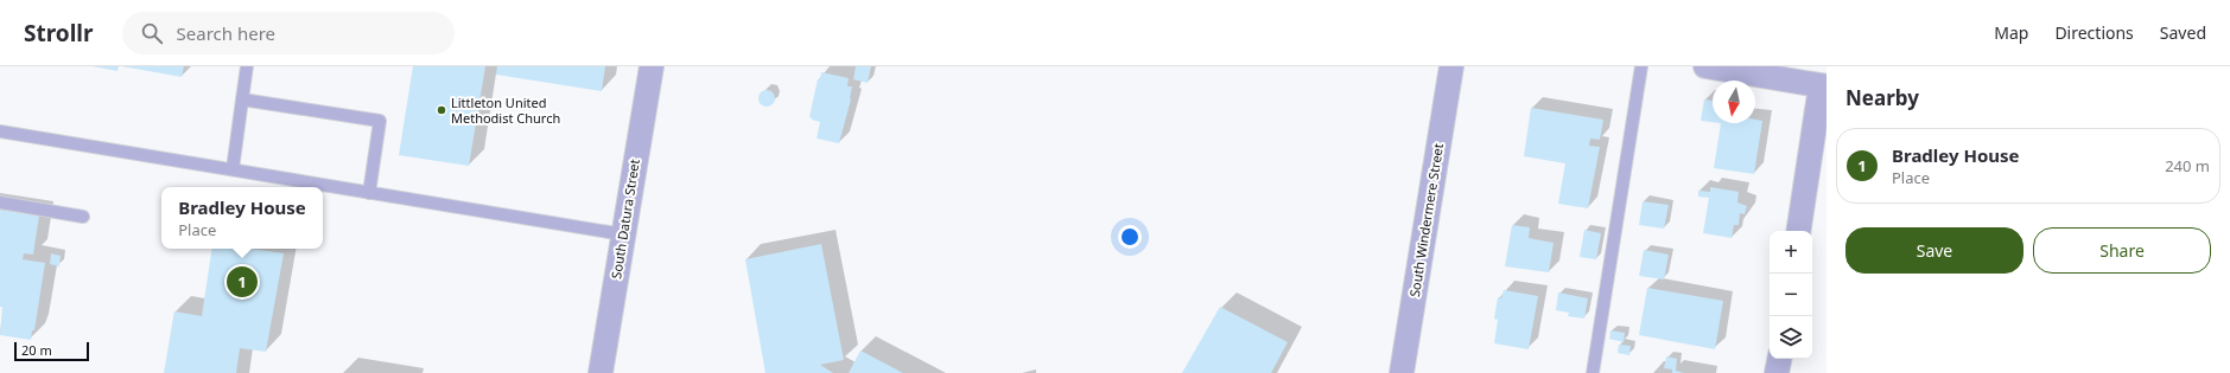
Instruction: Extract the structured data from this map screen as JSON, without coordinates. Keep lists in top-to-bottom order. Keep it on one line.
{"streets":{"street":["South Datura Street","South Windermere Street"]},"places":["Littleton United Methodist Church"],"scale_bar":"20 m","north":"bottom","page":{"header":"Strollr","search":"Search here","nav":["Map","Directions","Saved"],"heading":"Nearby","list":[{"mark":"1","name":"Bradley House","note":"Place","value":"240 m"}],"popup":["Bradley House","Place"],"buttons":["Save","Share"],"map_buttons":["+","−"],"pins":"1","scale":"20 m"}}
